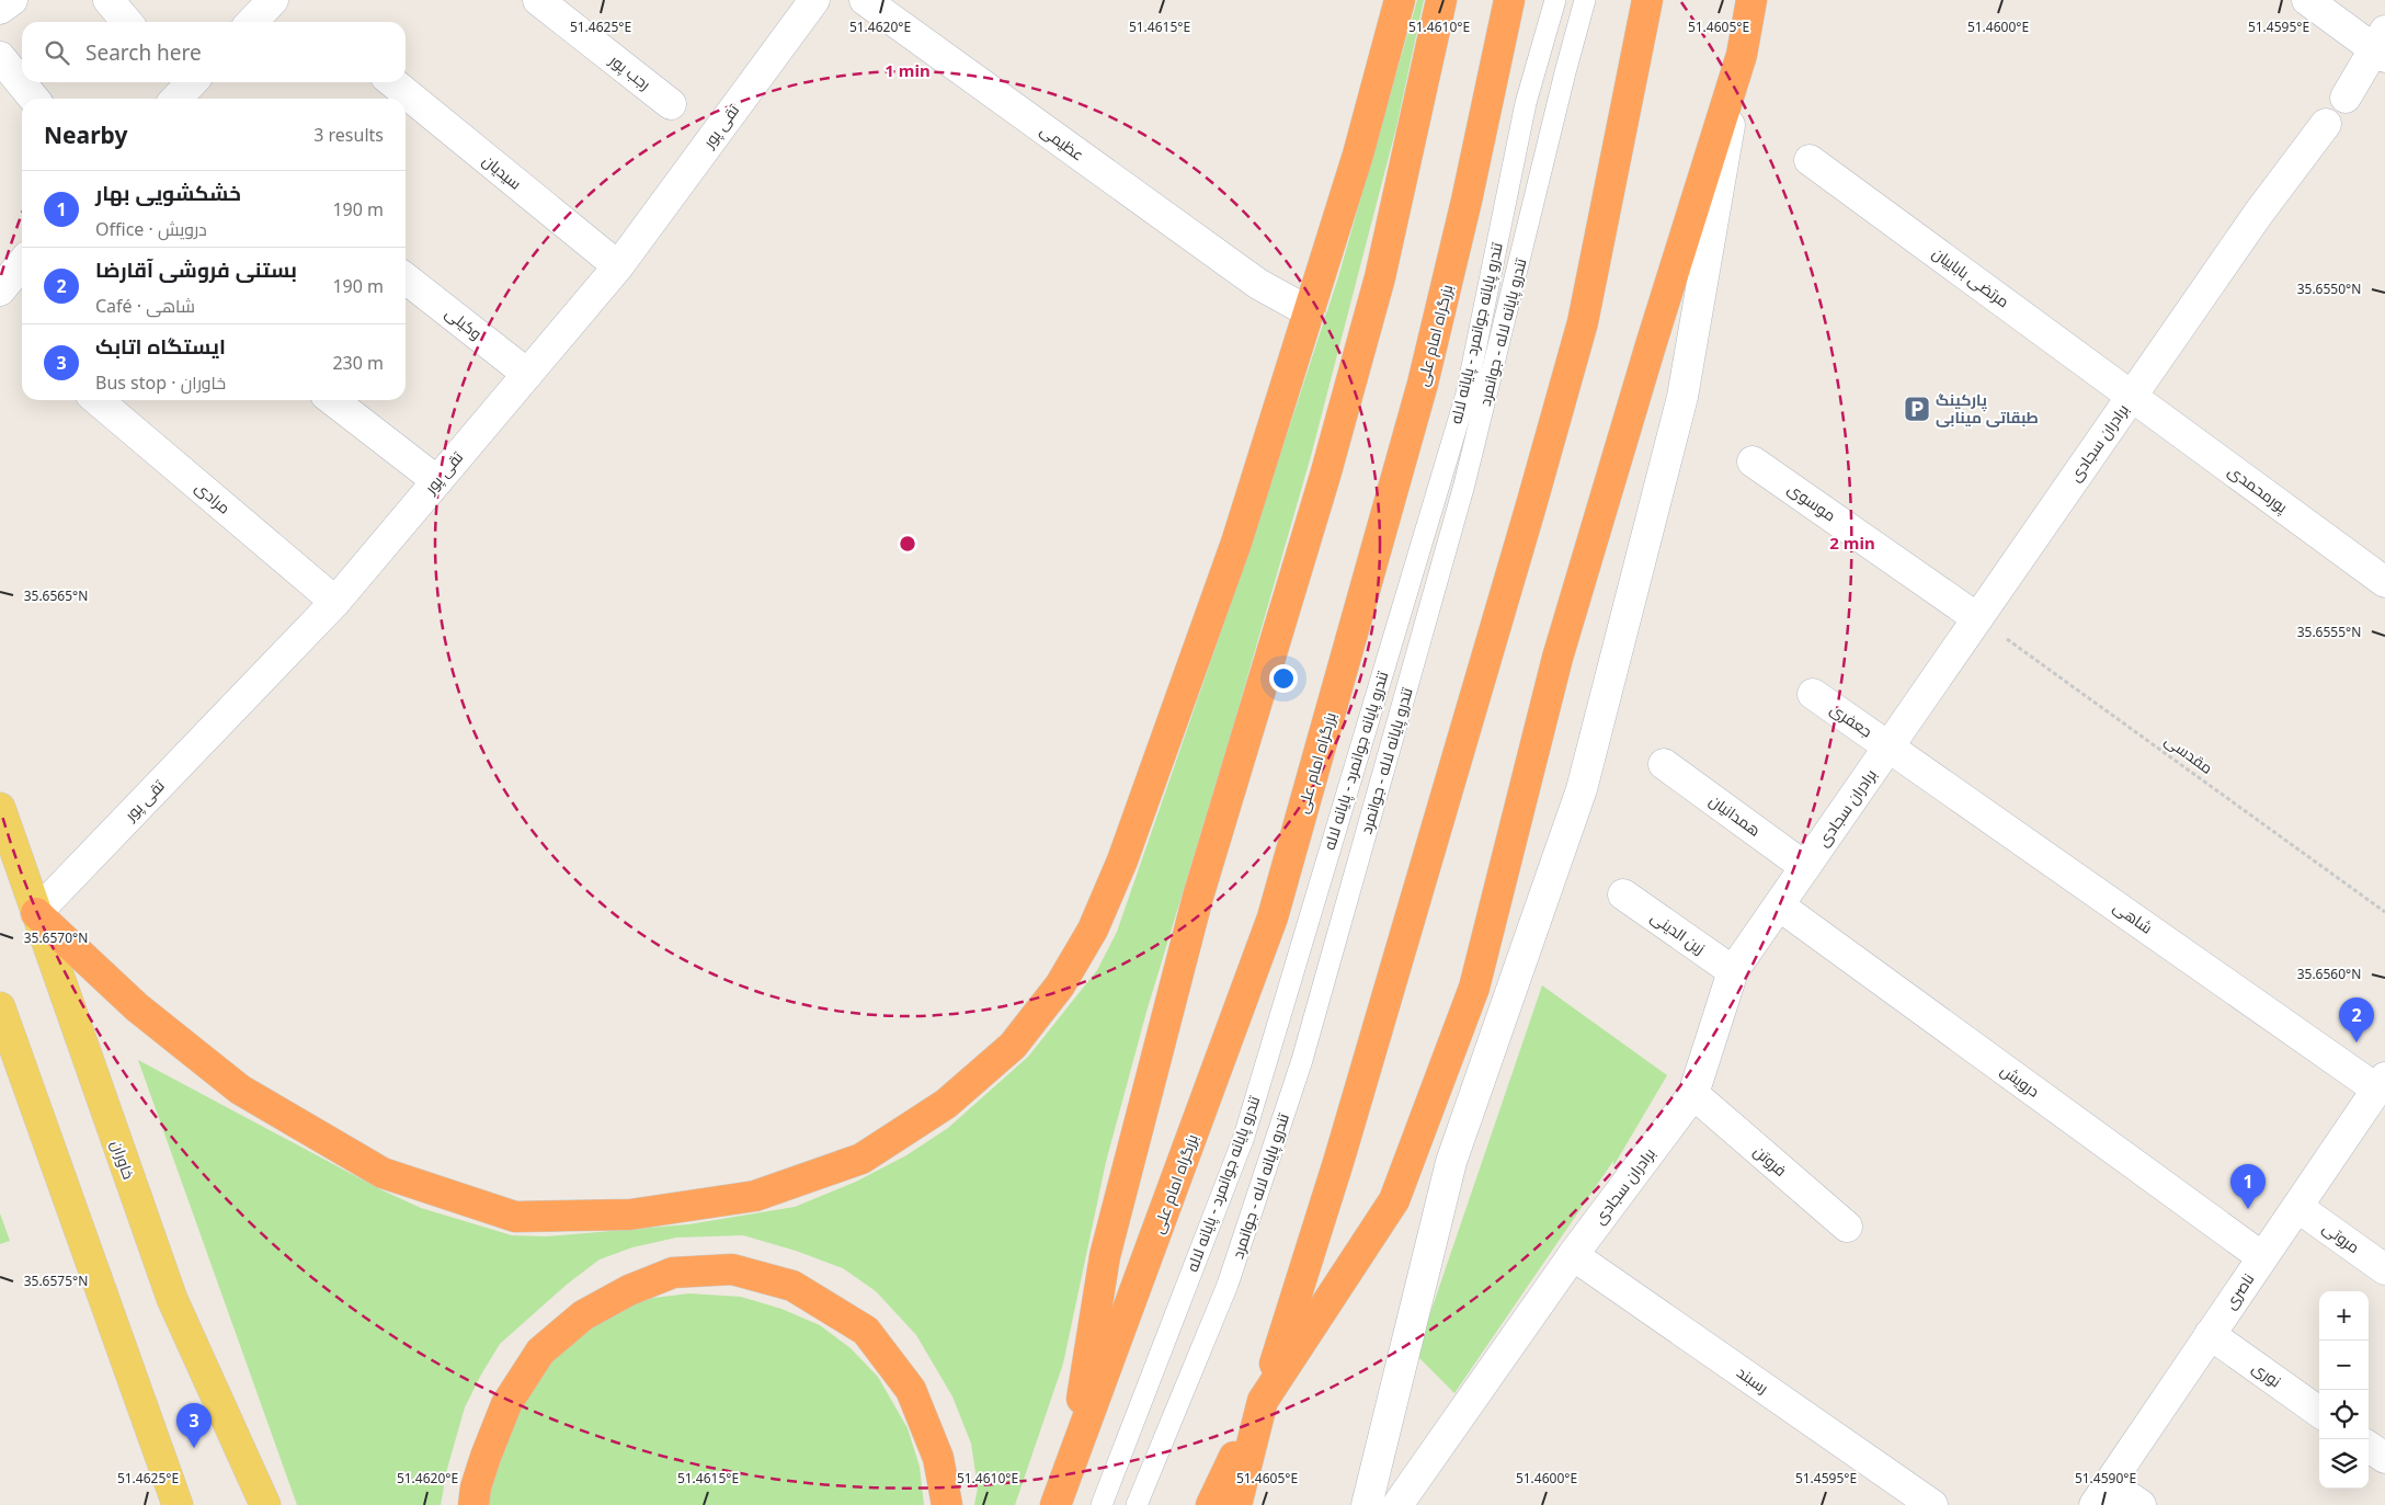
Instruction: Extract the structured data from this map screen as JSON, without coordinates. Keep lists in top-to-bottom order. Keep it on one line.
{"streets":{"highway":["بزرگراه امام علی"],"main road":["خاوران"],"street":["رجب پور","تقی پور","عظیمی","سیدیان","مرتضی باباییان","وکیلی","برادران سجادی","پورمحمدی","مرادی","موسوی","جعفری","همدانیان","شاهی","زین الدینی","درویش","فروتن","مروتی","ناصری","نوری","رسبند"],"lane":["تندرو پایانه لاله - جوانمرد","تندرو پایانه جوانمرد - پایانه لاله"],"path":["مقدسی"]},"crossings":[["تقی پور","سیدیان"],["تقی پور","وکیلی"],["تقی پور","مرادی"],["تقی پور","خاوران"],["مرتضی باباییان","برادران سجادی"],["مرتضی باباییان","پورمحمدی"],["برادران سجادی","پورمحمدی"],["برادران سجادی","موسوی"],["برادران سجادی","جعفری"],["برادران سجادی","مقدسی"],["برادران سجادی","همدانیان"],["برادران سجادی","شاهی"],["برادران سجادی","زین الدینی"],["برادران سجادی","درویش"],["برادران سجادی","فروتن"],["برادران سجادی","رسبند"],["موسوی","مقدسی"],["جعفری","شاهی"],["شاهی","ناصری"],["درویش","ناصری"],["مروتی","ناصری"],["ناصری","نوری"]],"places":{"parking":["پارکینگ طبقاتی مینابی"]},"page":{"search":"Search here","heading":["Nearby","3 results"],"list":[{"mark":"1","name":"خشکشویی بهار","note":"Office · درویش","value":"190 m"},{"mark":"2","name":"بستنی فروشی آقارضا","note":"Café · شاهی","value":"190 m"},{"mark":"3","name":"ایستگاه اتابک","note":"Bus stop · خاوران","value":"230 m"}],"pins":["2","1","3"],"map_buttons":["+","−"]},"coordinates":["51.4625°E","51.4620°E","51.4615°E","51.4610°E","51.4605°E","51.4600°E","51.4595°E","35.6550°N","35.6565°N","35.6555°N","35.6570°N","35.6560°N","35.6575°N","51.4590°E"],"rings":["1 min","2 min"]}
